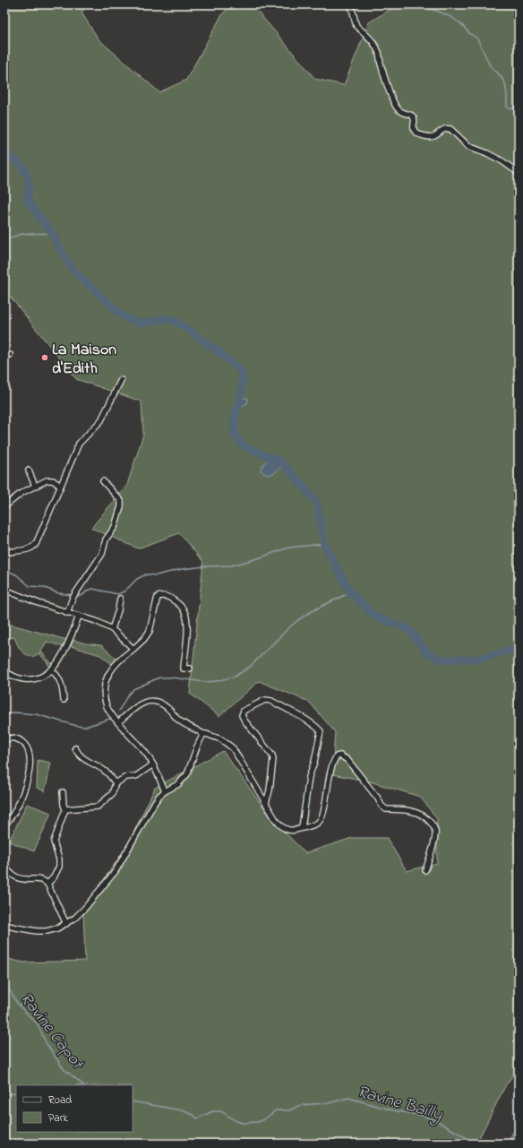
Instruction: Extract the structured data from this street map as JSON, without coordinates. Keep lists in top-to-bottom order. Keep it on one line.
{"water":["Ravine Capot","Ravine Bailly"],"places":["La Maison d'Edith"],"legend":["Road","Park"]}
